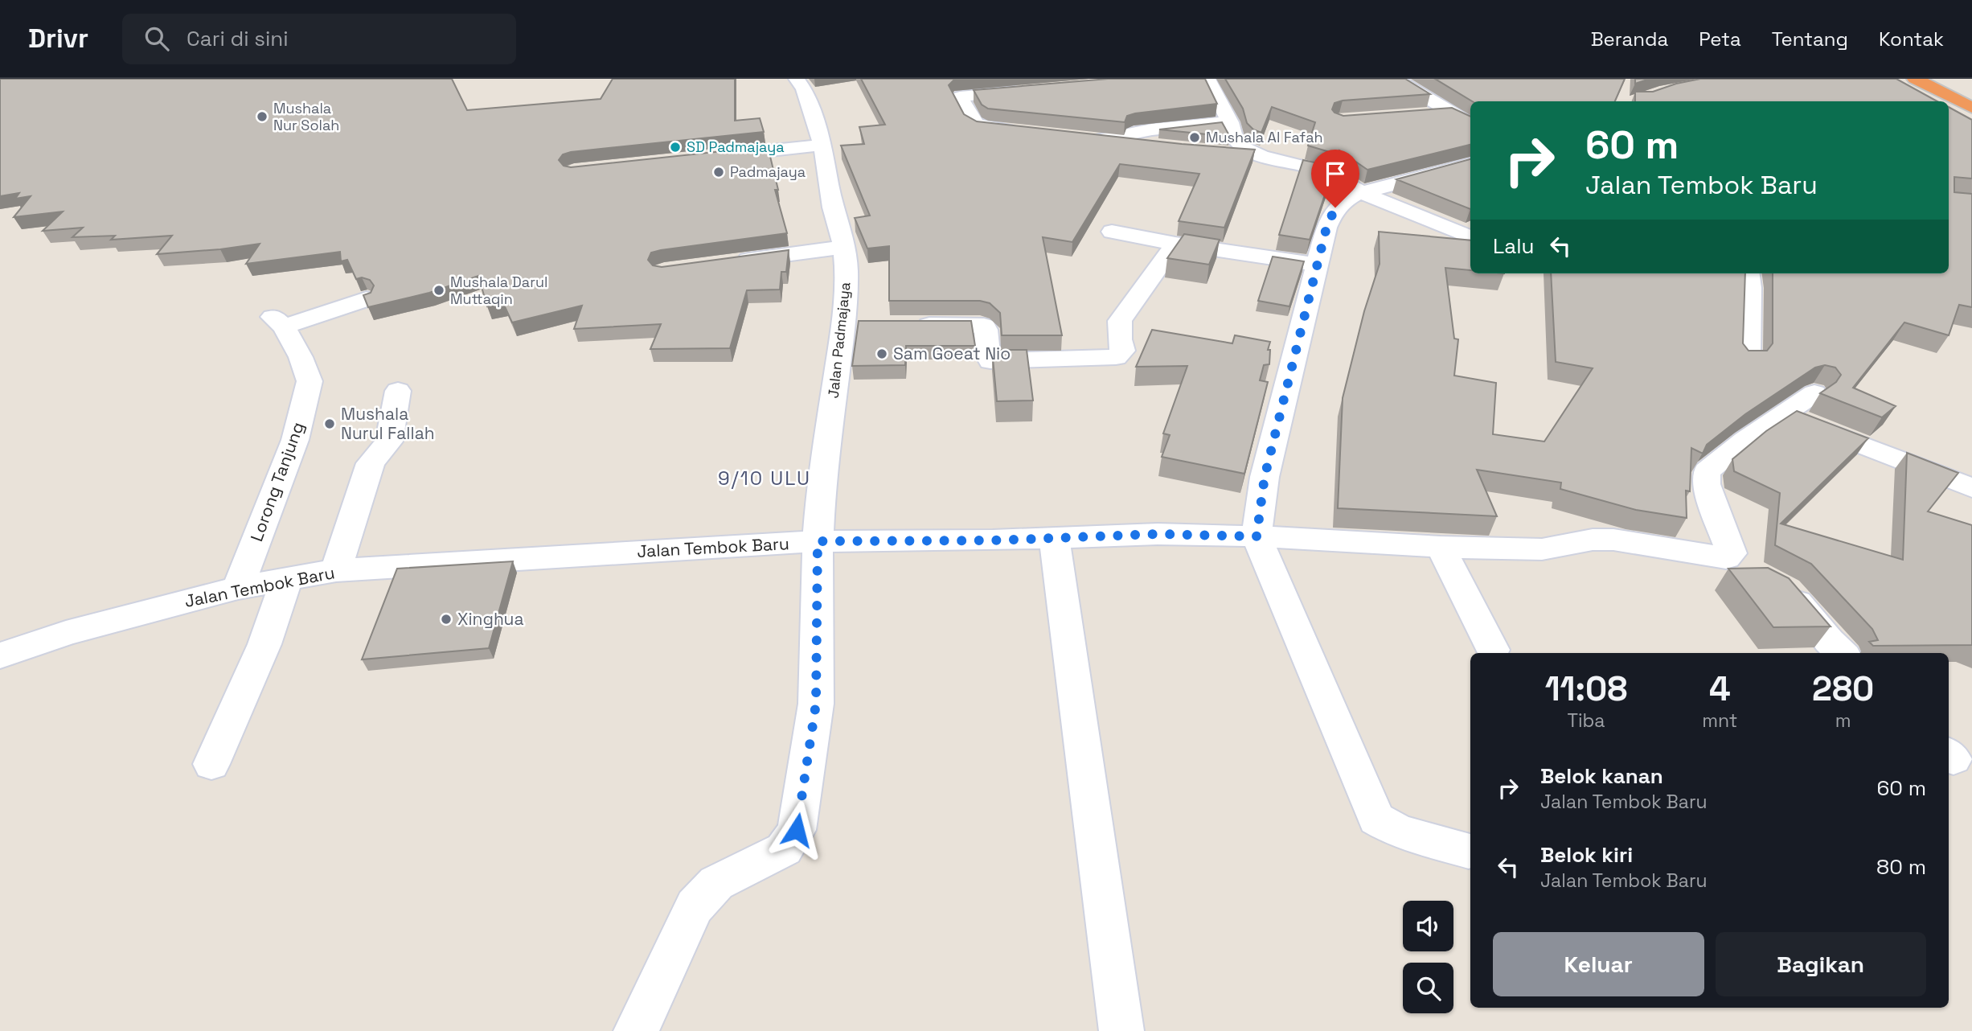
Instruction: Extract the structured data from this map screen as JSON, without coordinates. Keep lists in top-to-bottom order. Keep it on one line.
{"streets":{"street":["Jalan Padmajaya","Lorong Tanjung","Jalan Tembok Baru"]},"crossings":[["Jalan Padmajaya","Jalan Tembok Baru"],["Lorong Tanjung","Jalan Tembok Baru"]],"districts":["9/10 ULU"],"places":["Mushala Nur Solah","Mushala Al Fafah","SD Padmajaya","Padmajaya","Mushala Darul Muttaqin","Sam Goeat Nio","Mushala Nurul Fallah","Xinghua"],"page":{"header":"Drivr","search":"Cari di sini","nav":["Beranda","Peta","Tentang","Kontak"],"turn":["60 m","Jalan Tembok Baru"],"then":"Lalu","eta":["11:08","Tiba","4","mnt","280","m"],"list":[{"name":"Belok kanan","note":"Jalan Tembok Baru","value":"60 m"},{"name":"Belok kiri","note":"Jalan Tembok Baru","value":"80 m"}],"buttons":["Keluar","Bagikan"]}}
